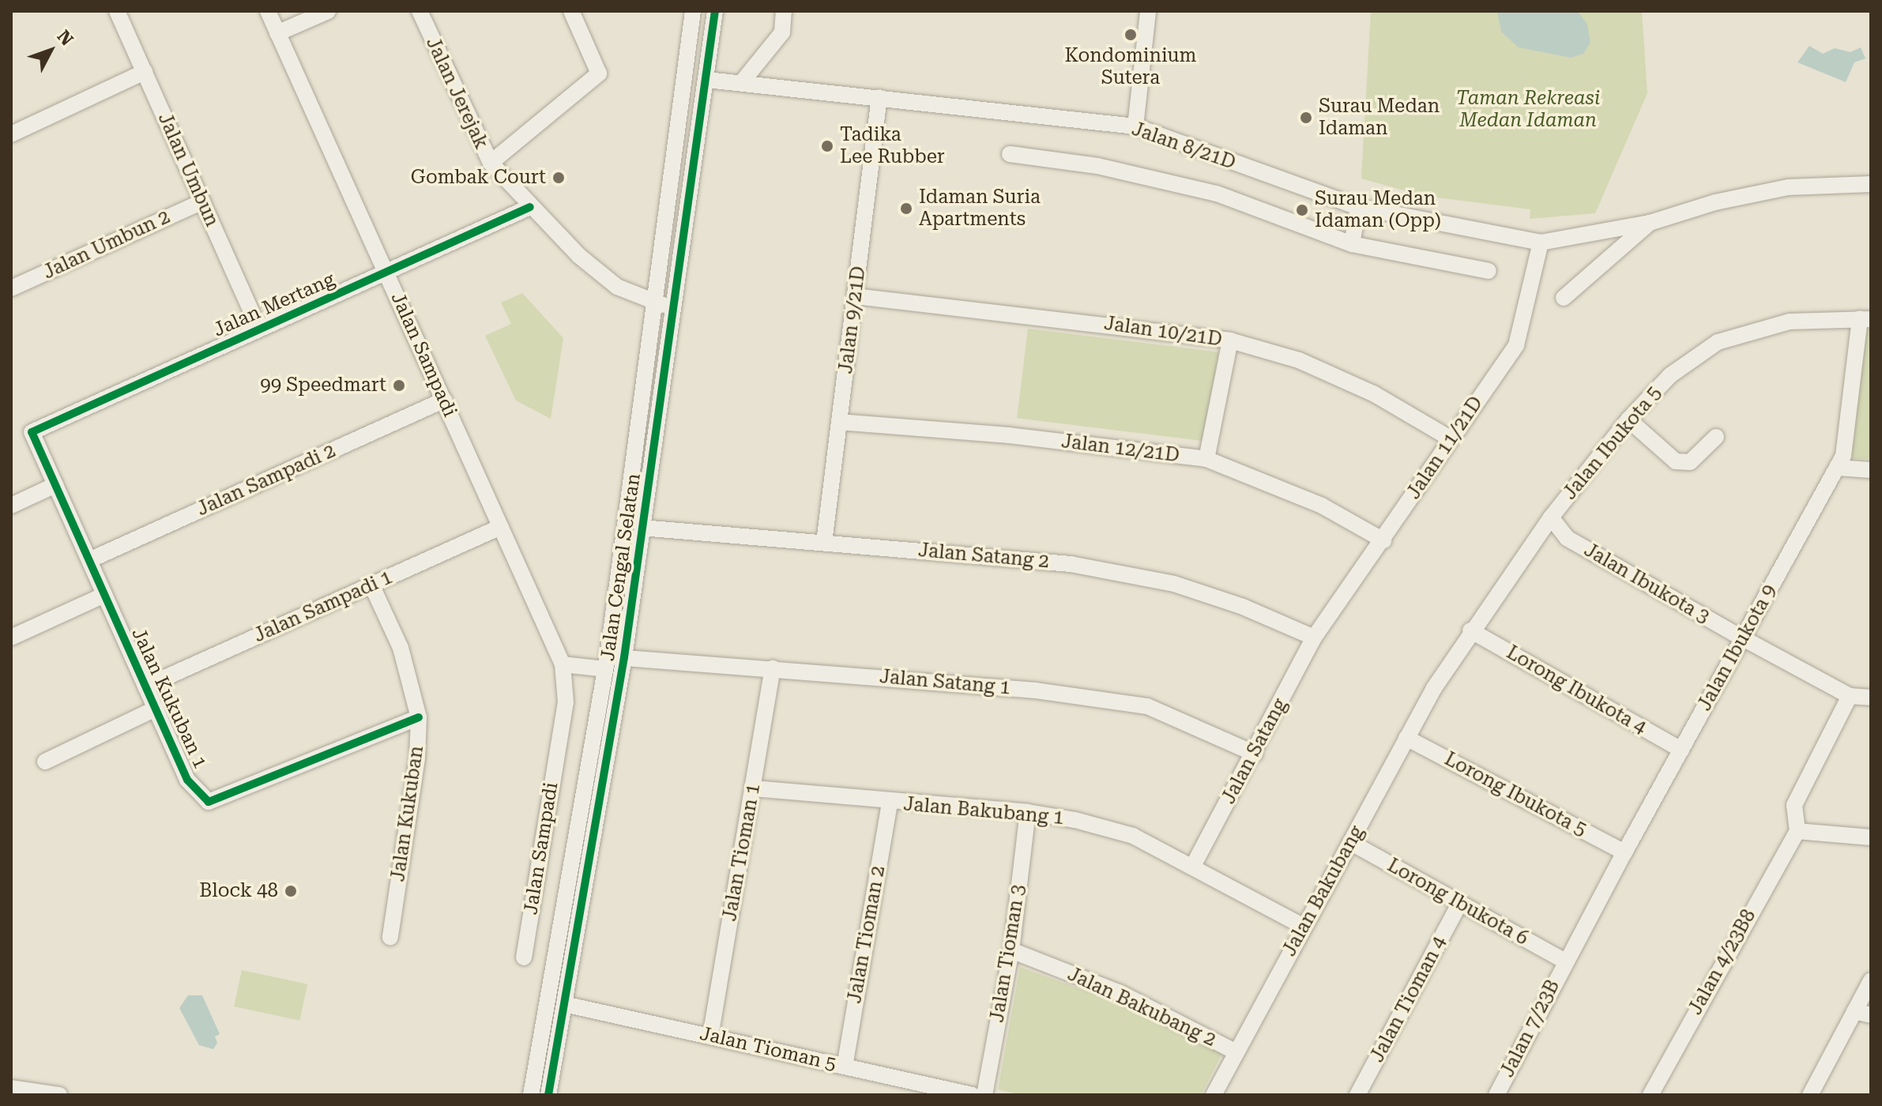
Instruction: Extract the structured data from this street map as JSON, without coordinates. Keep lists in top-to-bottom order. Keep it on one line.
{"streets":{"street":["Jalan Jerejak","Jalan 8/21D","Jalan Umbun","Jalan Umbun 2","Jalan Mertang","Jalan 9/21D","Jalan 10/21D","Jalan Sampadi","Jalan Ibukota 5","Jalan 11/21D","Jalan 12/21D","Jalan Sampadi 2","Jalan Satang 2","Jalan Cengal Selatan","Jalan Ibukota 3","Jalan Sampadi 1","Jalan Ibukota 9","Jalan Satang 1","Lorong Ibukota 4","Jalan Kukuban 1","Jalan Satang","Lorong Ibukota 5","Jalan Bakubang 1","Jalan Kukuban","Jalan Tioman 1","Jalan Bakubang","Lorong Ibukota 6","Jalan Tioman 2","Jalan Tioman 3","Jalan 4/23B8","Jalan Tioman 4","Jalan Bakubang 2","Jalan 7/23B","Jalan Tioman 5"]},"crossings":[["Jalan Jerejak","Jalan Mertang"],["Jalan Jerejak","Jalan Cengal Selatan"],["Jalan 8/21D","Jalan 9/21D"],["Jalan 8/21D","Jalan 11/21D"],["Jalan 8/21D","Jalan Cengal Selatan"],["Jalan Umbun","Jalan Umbun 2"],["Jalan Umbun","Jalan Mertang"],["Jalan Mertang","Jalan Sampadi"],["Jalan Mertang","Jalan Kukuban 1"],["Jalan 9/21D","Jalan 10/21D"],["Jalan 9/21D","Jalan 12/21D"],["Jalan 9/21D","Jalan Satang 2"],["Jalan 10/21D","Jalan 11/21D"],["Jalan Sampadi","Jalan Sampadi 2"],["Jalan Sampadi","Jalan Sampadi 1"],["Jalan Ibukota 5","Jalan Ibukota 3"],["Jalan Ibukota 5","Jalan Ibukota 9"],["Jalan Ibukota 5","Lorong Ibukota 4"],["Jalan Ibukota 5","Jalan Bakubang"],["Jalan 11/21D","Jalan 12/21D"],["Jalan 11/21D","Jalan Satang 2"],["Jalan 11/21D","Jalan Satang"],["Jalan Sampadi 2","Jalan Kukuban 1"],["Jalan Satang 2","Jalan Cengal Selatan"],["Jalan Satang 2","Jalan Satang"],["Jalan Cengal Selatan","Jalan Satang 1"],["Jalan Cengal Selatan","Jalan Tioman 5"],["Jalan Ibukota 3","Jalan Ibukota 9"],["Jalan Sampadi 1","Jalan Kukuban 1"],["Jalan Sampadi 1","Jalan Kukuban"],["Jalan Ibukota 9","Lorong Ibukota 4"],["Jalan Ibukota 9","Lorong Ibukota 5"],["Jalan Ibukota 9","Lorong Ibukota 6"],["Jalan Ibukota 9","Jalan 7/23B"],["Jalan Satang 1","Jalan Satang"],["Jalan Satang 1","Jalan Tioman 1"],["Jalan Kukuban 1","Jalan Kukuban"],["Jalan Satang","Jalan Bakubang 1"],["Lorong Ibukota 5","Jalan Bakubang"],["Jalan Bakubang 1","Jalan Tioman 1"],["Jalan Bakubang 1","Jalan Bakubang"],["Jalan Bakubang 1","Jalan Tioman 2"],["Jalan Bakubang 1","Jalan Tioman 3"],["Jalan Tioman 1","Jalan Tioman 5"],["Jalan Bakubang","Lorong Ibukota 6"],["Jalan Bakubang","Jalan Bakubang 2"],["Lorong Ibukota 6","Jalan Tioman 4"],["Lorong Ibukota 6","Jalan 7/23B"],["Jalan Tioman 2","Jalan Tioman 5"],["Jalan Tioman 3","Jalan Bakubang 2"]],"parks":["Taman Rekreasi Medan Idaman"],"places":["Kondominium Sutera","Surau Medan Idaman","Tadika Lee Rubber","Gombak Court","Idaman Suria Apartments","Surau Medan Idaman (Opp)","99 Speedmart","Block 48"],"north":"top right"}
